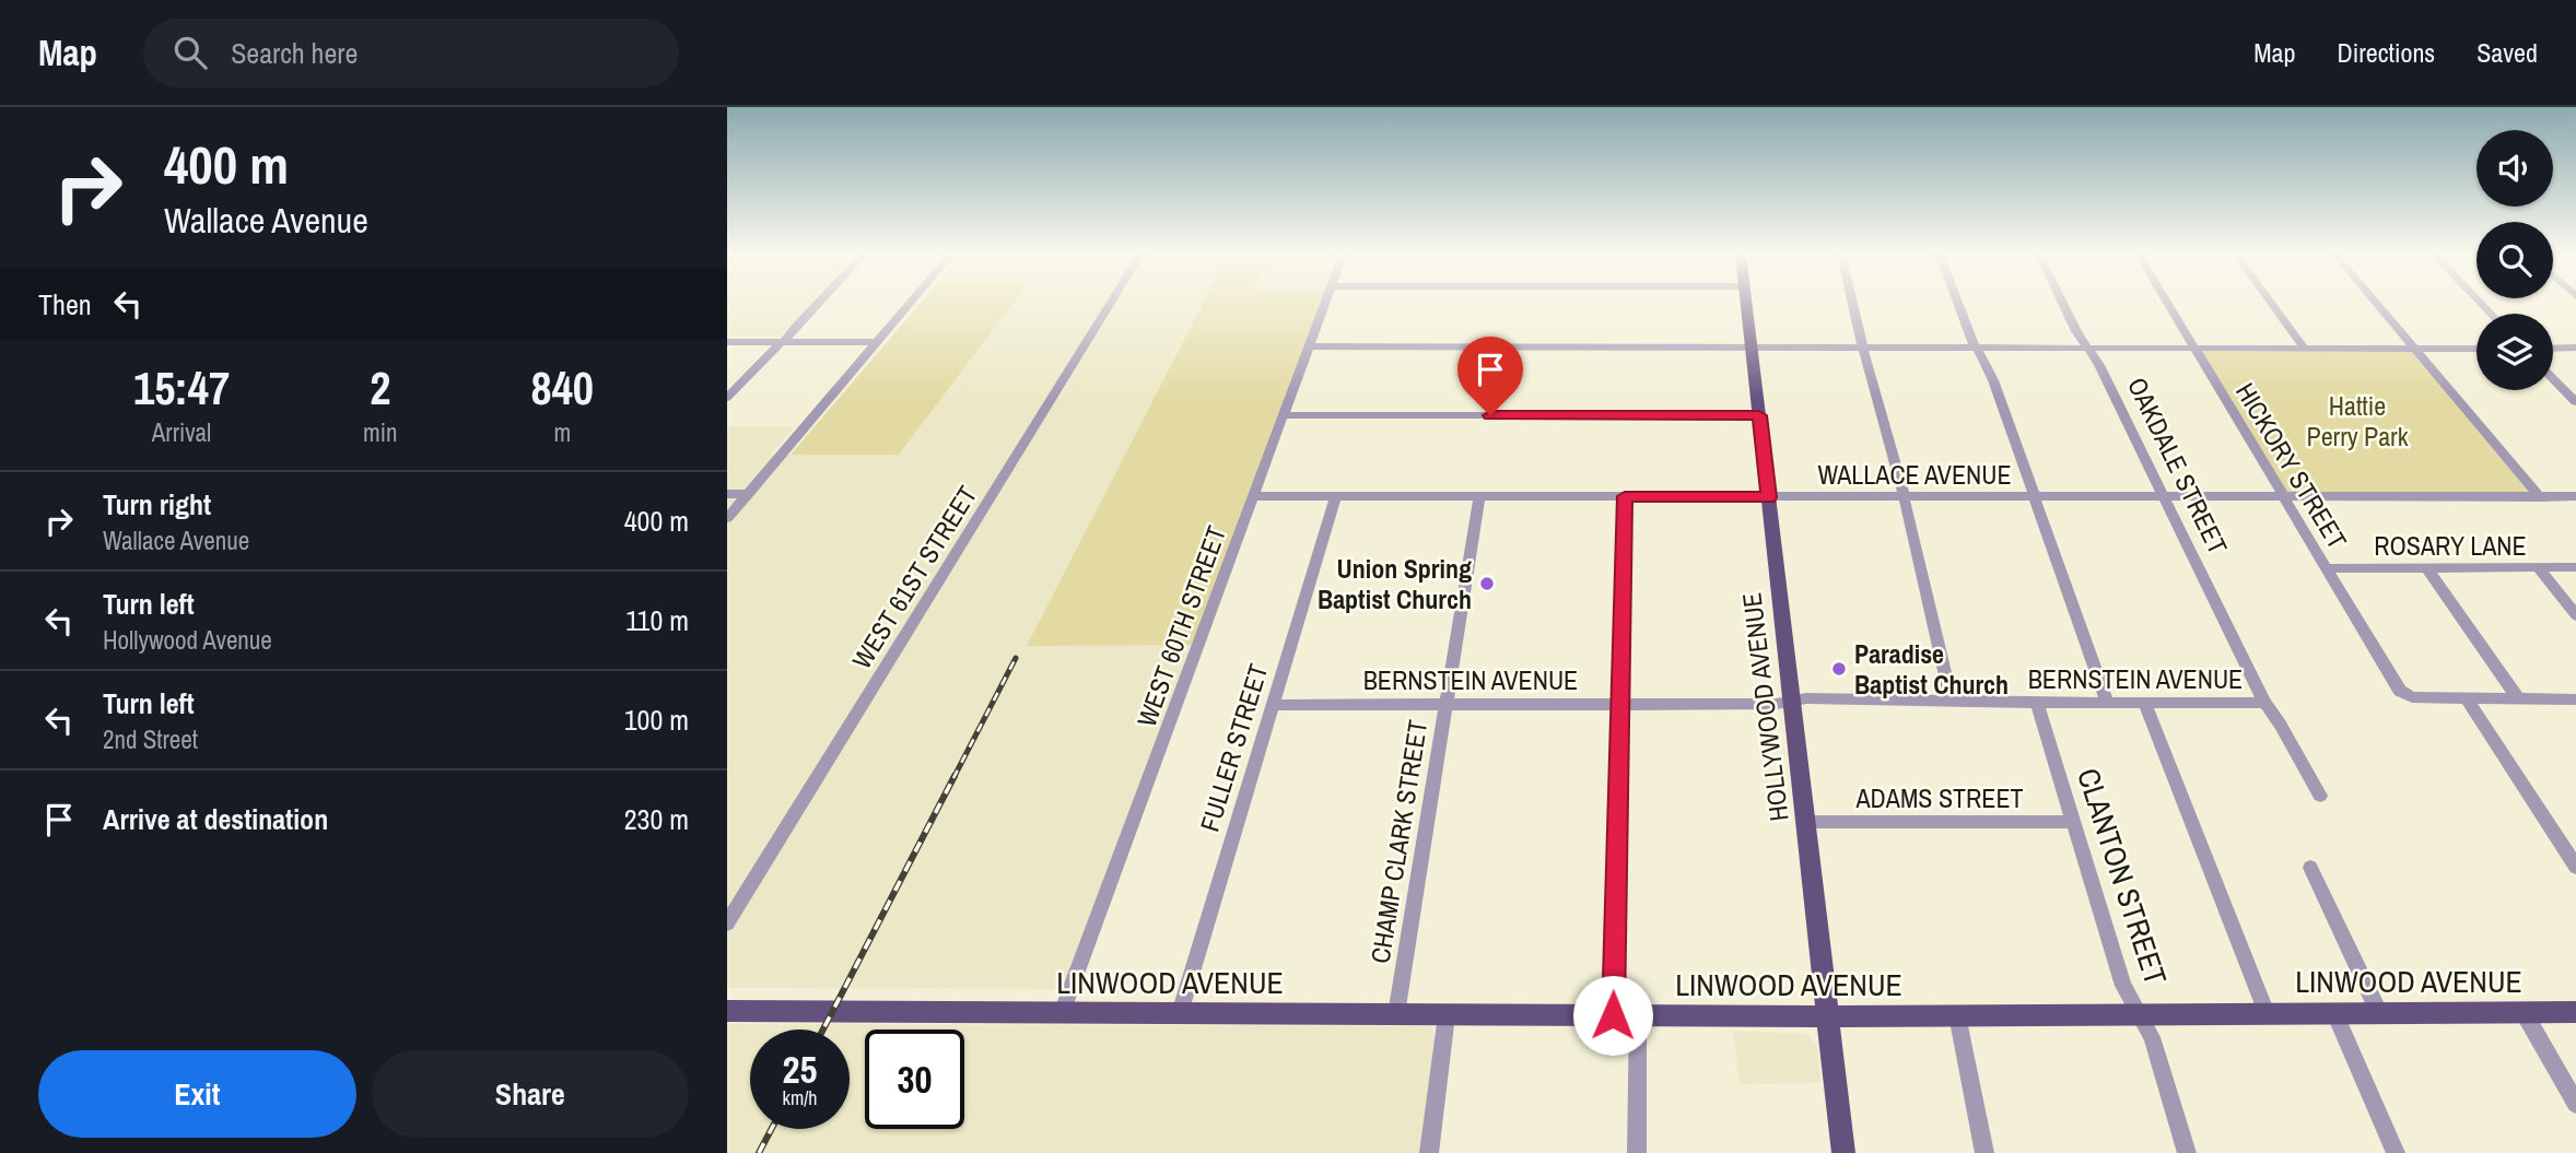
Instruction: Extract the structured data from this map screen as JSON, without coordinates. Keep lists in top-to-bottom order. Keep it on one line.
{"streets":{"main road":["HOLLYWOOD AVENUE","LINWOOD AVENUE"],"street":["OAKDALE STREET","HICKORY STREET","WALLACE AVENUE","ROSARY LANE","WEST 61ST STREET","WEST 60TH STREET","BERNSTEIN AVENUE","FULLER STREET","ADAMS STREET","CHAMP CLARK STREET","CLANTON STREET"]},"crossings":[["OAKDALE STREET","WALLACE AVENUE"],["OAKDALE STREET","BERNSTEIN AVENUE"],["HICKORY STREET","WALLACE AVENUE"],["HICKORY STREET","ROSARY LANE"],["WALLACE AVENUE","WEST 60TH STREET"],["WALLACE AVENUE","HOLLYWOOD AVENUE"],["WALLACE AVENUE","FULLER STREET"],["WALLACE AVENUE","CHAMP CLARK STREET"],["WEST 60TH STREET","LINWOOD AVENUE"],["BERNSTEIN AVENUE","HOLLYWOOD AVENUE"],["BERNSTEIN AVENUE","FULLER STREET"],["BERNSTEIN AVENUE","CHAMP CLARK STREET"],["BERNSTEIN AVENUE","CLANTON STREET"],["HOLLYWOOD AVENUE","ADAMS STREET"],["HOLLYWOOD AVENUE","LINWOOD AVENUE"],["FULLER STREET","LINWOOD AVENUE"],["ADAMS STREET","CLANTON STREET"],["CHAMP CLARK STREET","LINWOOD AVENUE"],["CLANTON STREET","LINWOOD AVENUE"]],"parks":["Hattie Perry Park"],"places":["Union Spring Baptist Church","Paradise Baptist Church"],"page":{"header":"Map","search":"Search here","nav":["Map","Directions","Saved"],"turn":["400 m","Wallace Avenue"],"then":"Then","eta":["15:47","Arrival","2","min","840","m"],"list":[{"name":"Turn right","note":"Wallace Avenue","value":"400 m"},{"name":"Turn left","note":"Hollywood Avenue","value":"110 m"},{"name":"Turn left","note":"2nd Street","value":"100 m"},{"name":"Arrive at destination","value":"230 m"}],"speed":"25 km/h","limit":"30","buttons":["Exit","Share"]}}
